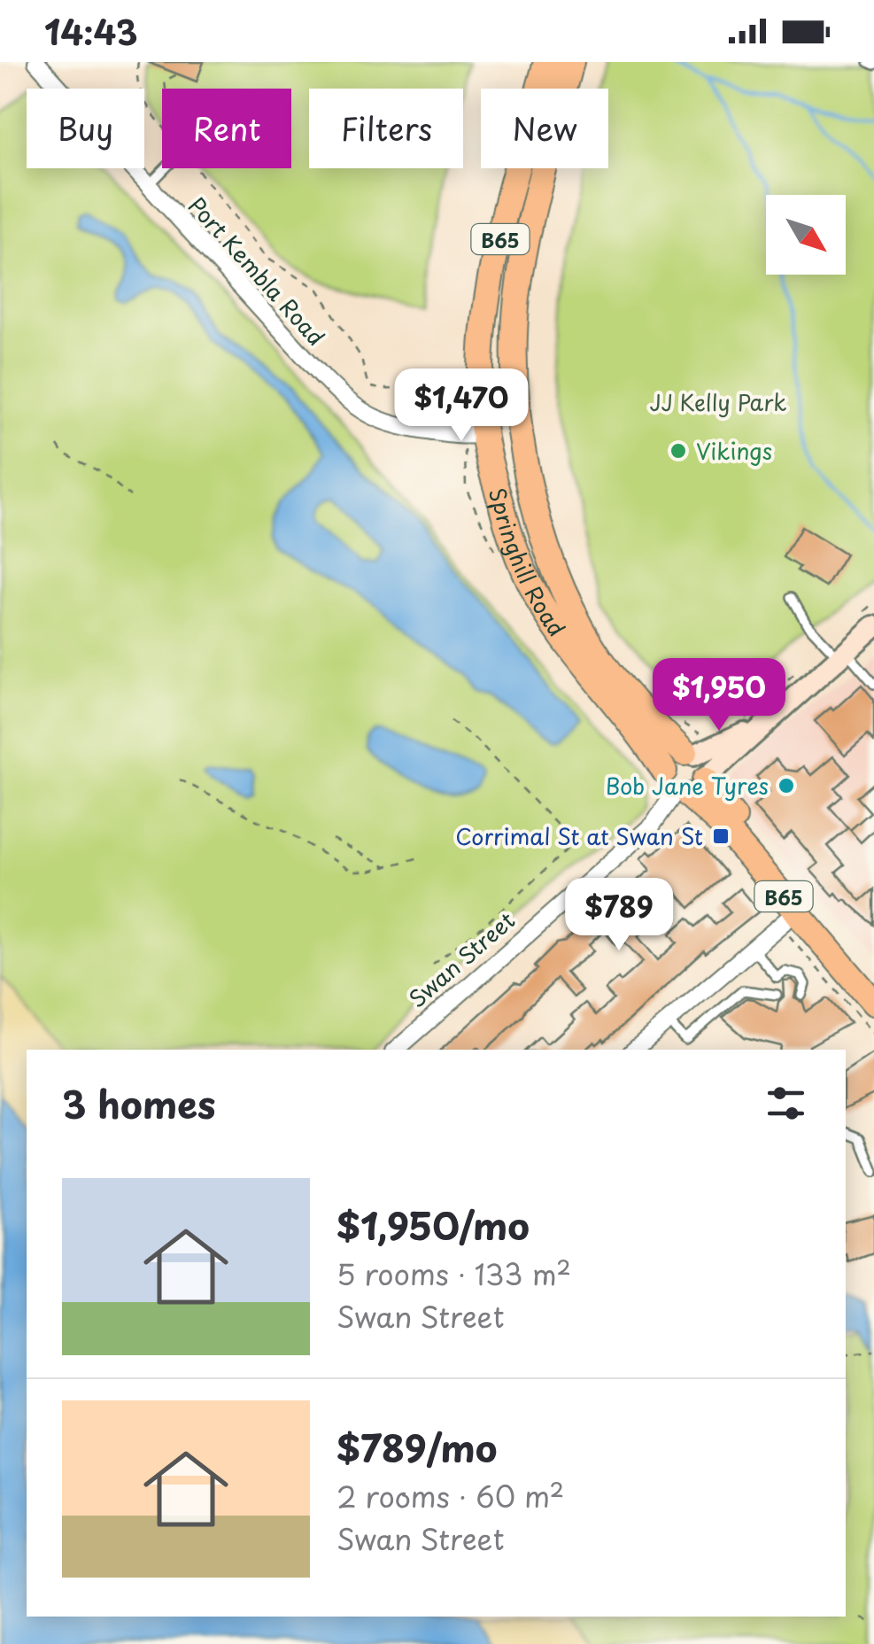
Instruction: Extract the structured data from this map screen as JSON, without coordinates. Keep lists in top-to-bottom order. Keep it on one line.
{"streets":{"main road":["B65","Springhill Road"],"street":["Port Kembla Road","Swan Street"]},"crossings":[["B65","Springhill Road"],["B65","Swan Street"],["Port Kembla Road","Springhill Road"],["Springhill Road","Swan Street"]],"parks":["JJ Kelly Park"],"places":{"other":["Vikings","Bob Jane Tyres"],"transit":["Corrimal St at Swan St"]},"north":"bottom right","page":{"status":"14:43","chip":["Buy","Rent","Filters","New"],"price":["$1,470","$1,950","$789"],"heading":"3 homes","list":[{"name":"$1,950/mo","note":"5 rooms · 133 m² · Swan Street"},{"name":"$789/mo","note":"2 rooms · 60 m² · Swan Street"}]}}
